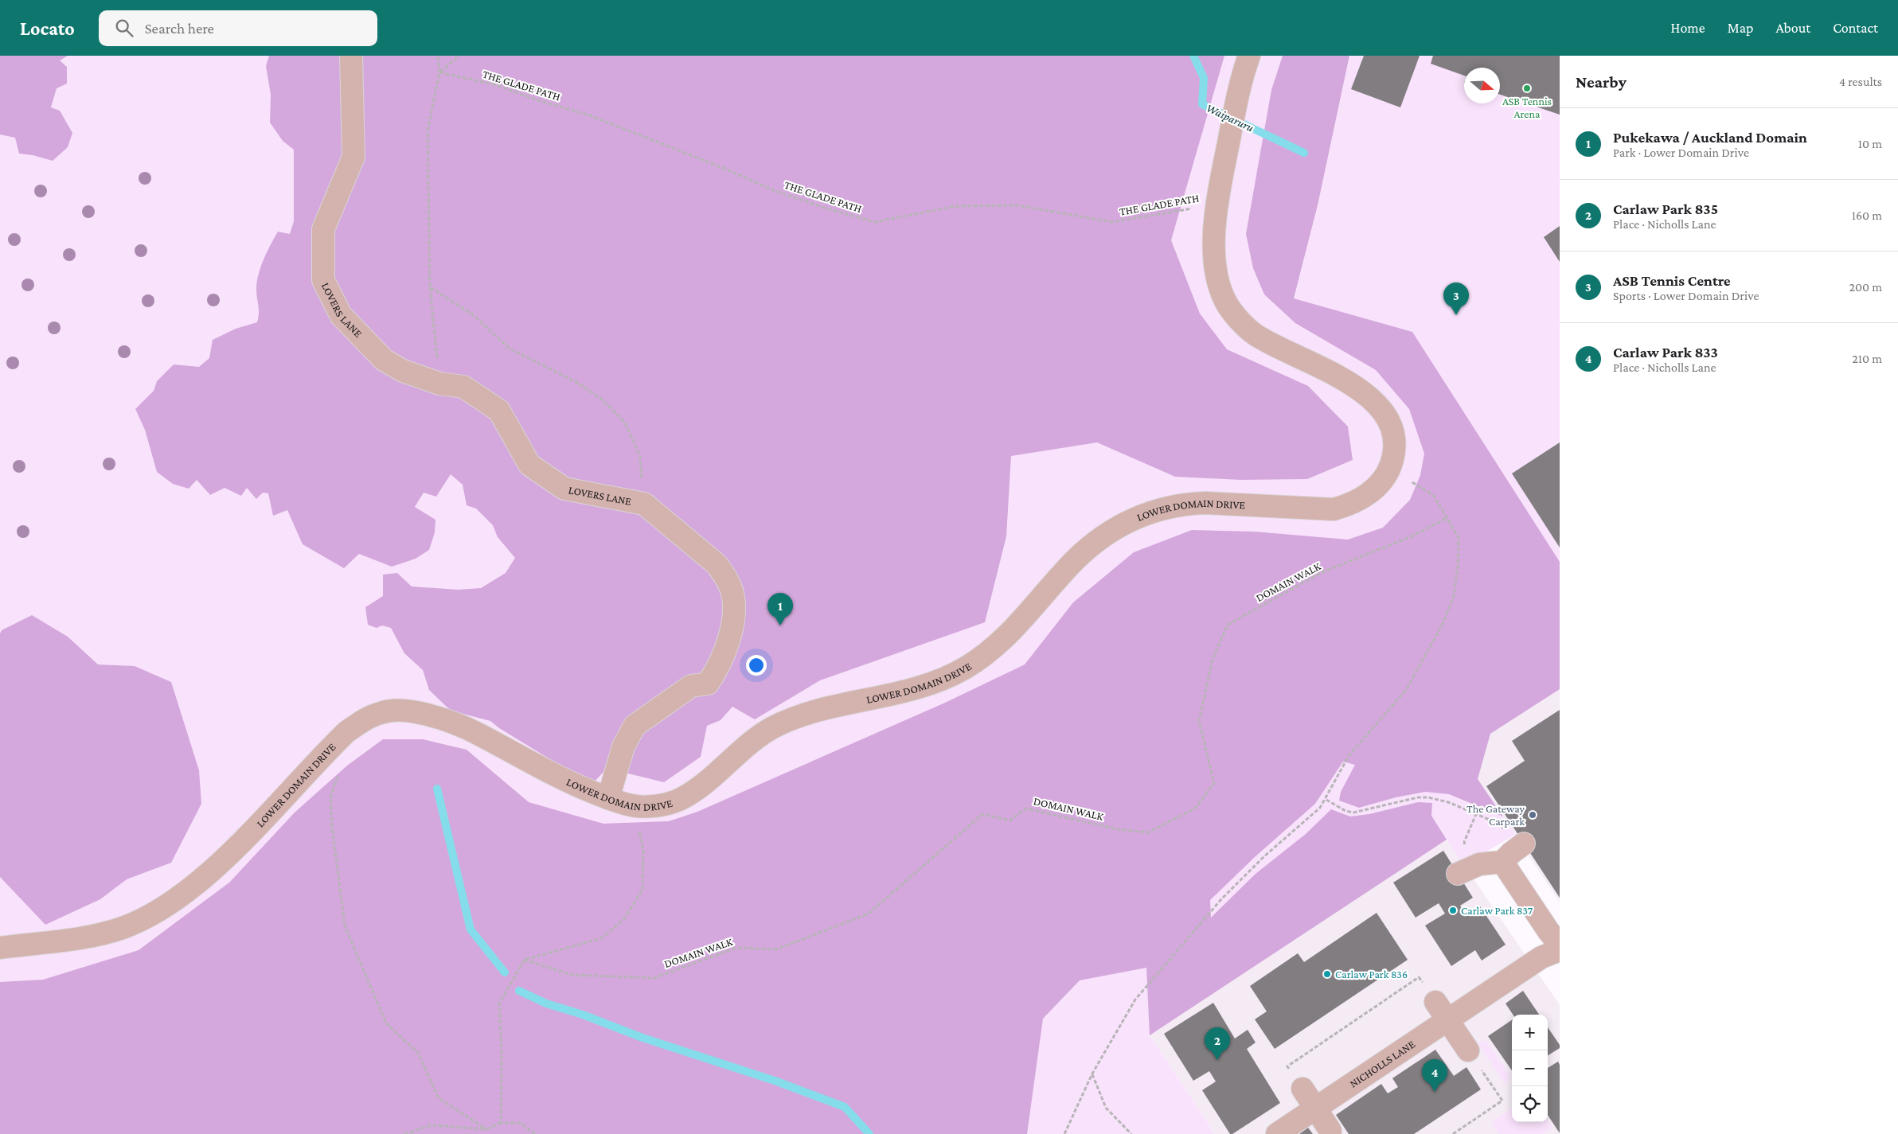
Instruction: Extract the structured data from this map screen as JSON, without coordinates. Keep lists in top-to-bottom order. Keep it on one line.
{"streets":{"street":["LOVERS LANE","LOWER DOMAIN DRIVE","NICHOLLS LANE"],"path":["THE GLADE PATH","DOMAIN WALK"]},"crossings":[["THE GLADE PATH","LOWER DOMAIN DRIVE"],["LOVERS LANE","LOWER DOMAIN DRIVE"]],"water":["Waiparuru"],"places":["ASB Tennis Arena","The Gateway Carpark","Carlaw Park 837","Carlaw Park 836"],"north":"right","page":{"header":"Locato","search":"Search here","nav":["Home","Map","About","Contact"],"heading":["Nearby","4 results"],"list":[{"mark":"1","name":"Pukekawa / Auckland Domain","note":"Park · Lower Domain Drive","value":"10 m"},{"mark":"2","name":"Carlaw Park 835","note":"Place · Nicholls Lane","value":"160 m"},{"mark":"3","name":"ASB Tennis Centre","note":"Sports · Lower Domain Drive","value":"200 m"},{"mark":"4","name":"Carlaw Park 833","note":"Place · Nicholls Lane","value":"210 m"}],"pins":["3","1","2","4"],"map_buttons":["+","−"]}}
